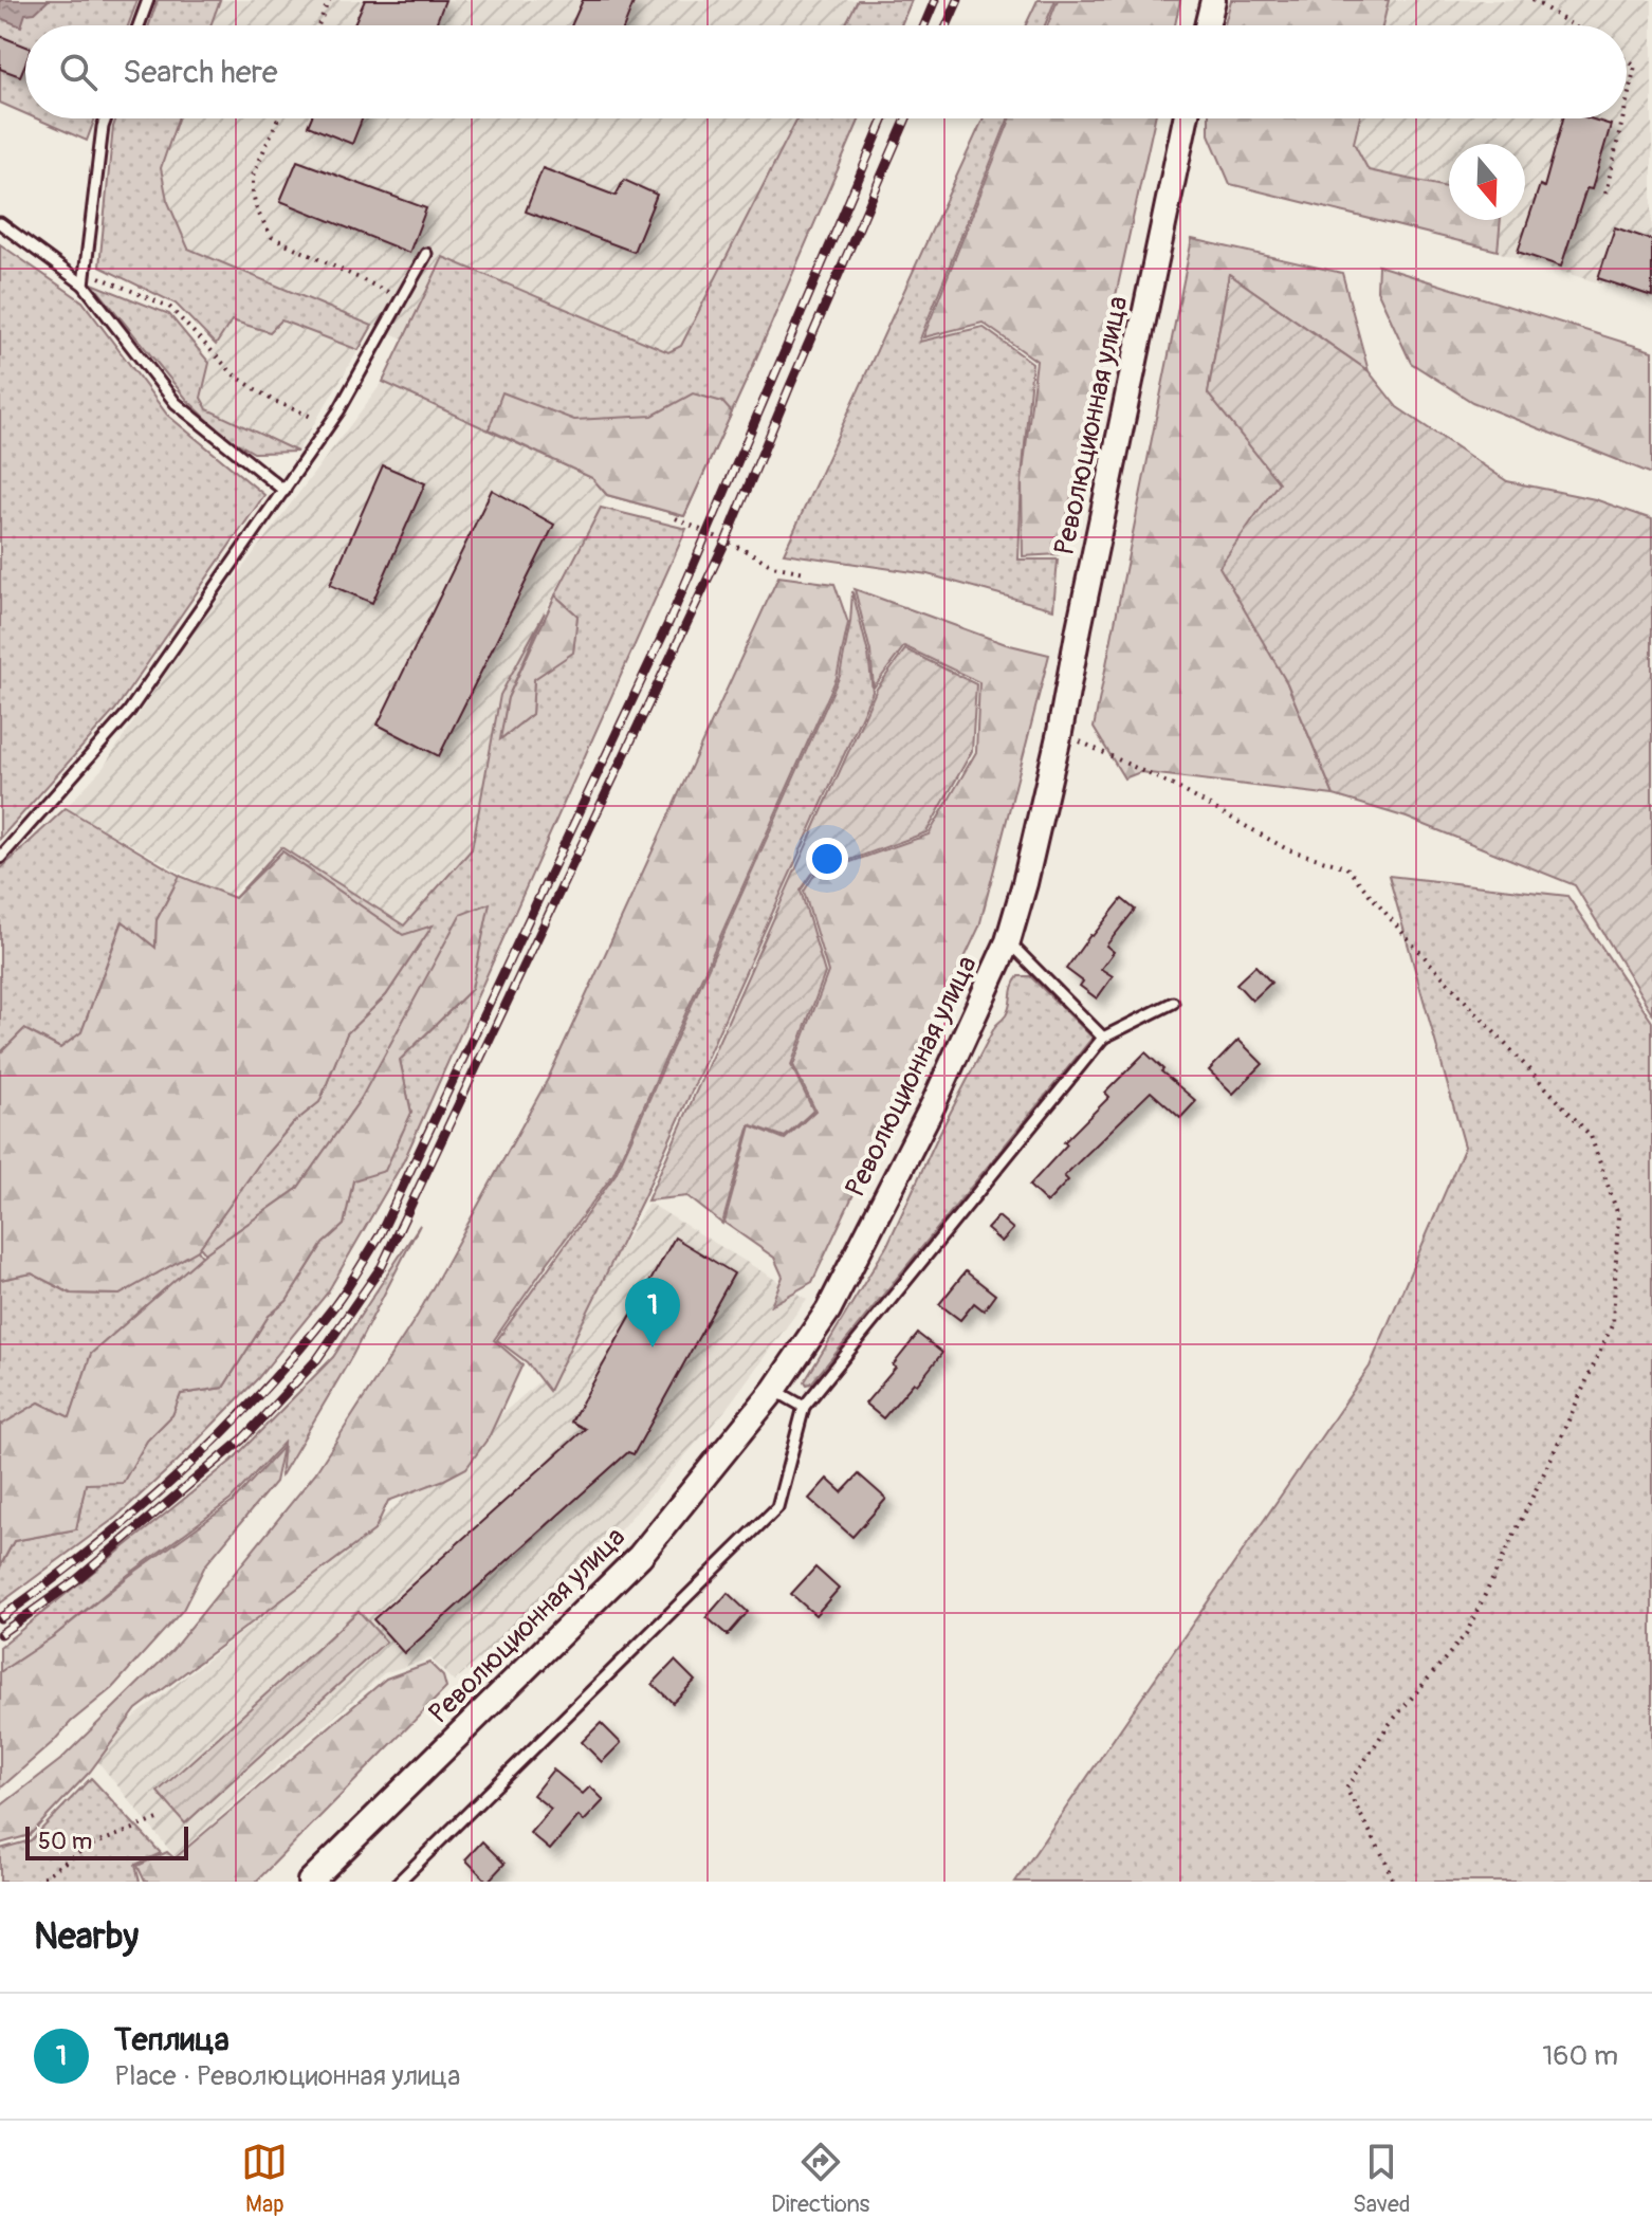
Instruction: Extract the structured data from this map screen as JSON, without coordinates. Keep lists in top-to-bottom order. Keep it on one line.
{"streets":{"street":["Революционная улица"]},"scale_bar":"50 m","north":"bottom","page":{"search":"Search here","pins":"1","scale":"50 m","heading":"Nearby","list":[{"mark":"1","name":"Теплица","note":"Place · Революционная улица","value":"160 m"}],"nav":["Map","Directions","Saved"]}}
